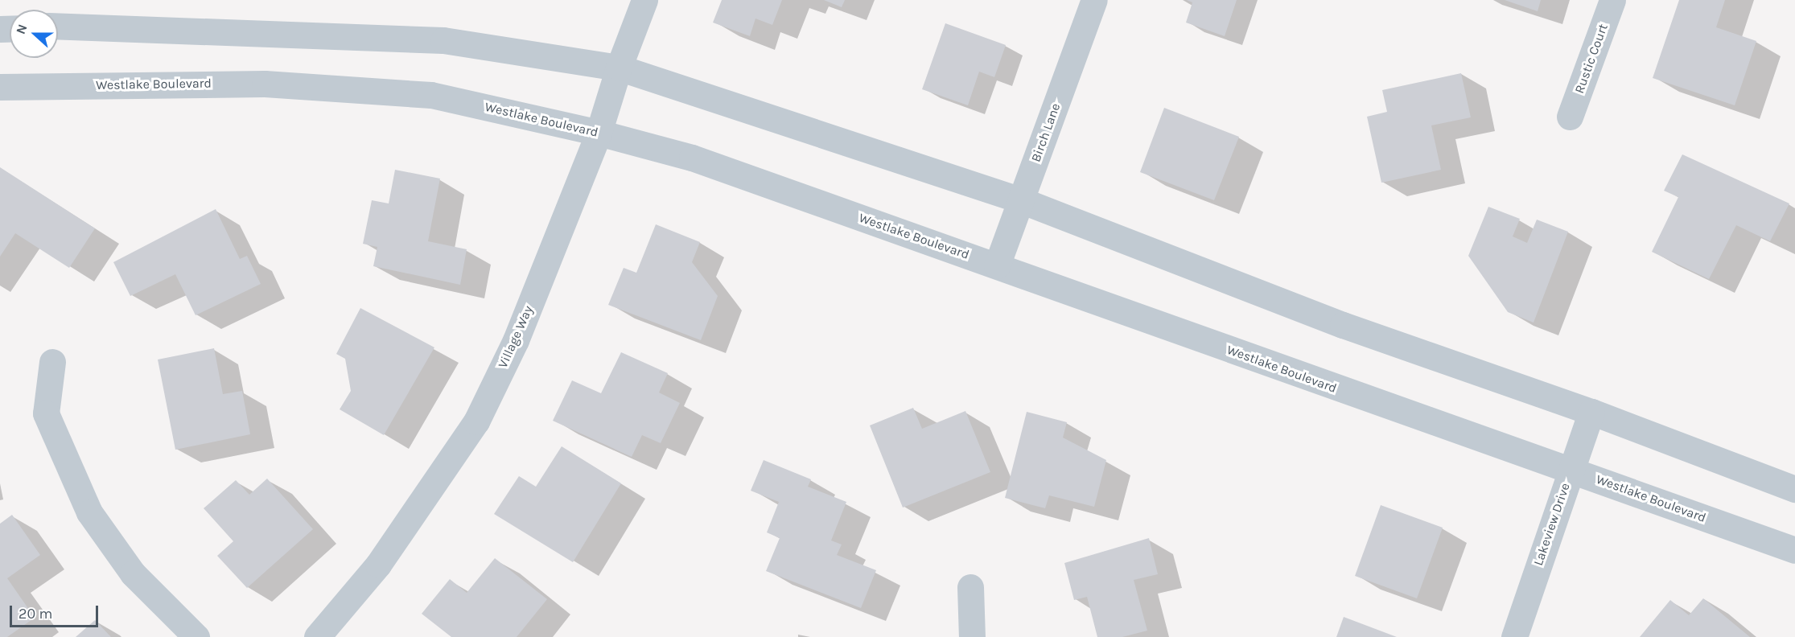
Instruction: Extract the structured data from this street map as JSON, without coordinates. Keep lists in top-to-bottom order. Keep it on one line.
{"streets":{"street":["Rustic Court","Westlake Boulevard","Birch Lane","Village Way","Lakeview Drive"]},"crossings":[["Westlake Boulevard","Birch Lane"],["Westlake Boulevard","Village Way"],["Westlake Boulevard","Lakeview Drive"]],"scale_bar":"20 m","north":"left"}
